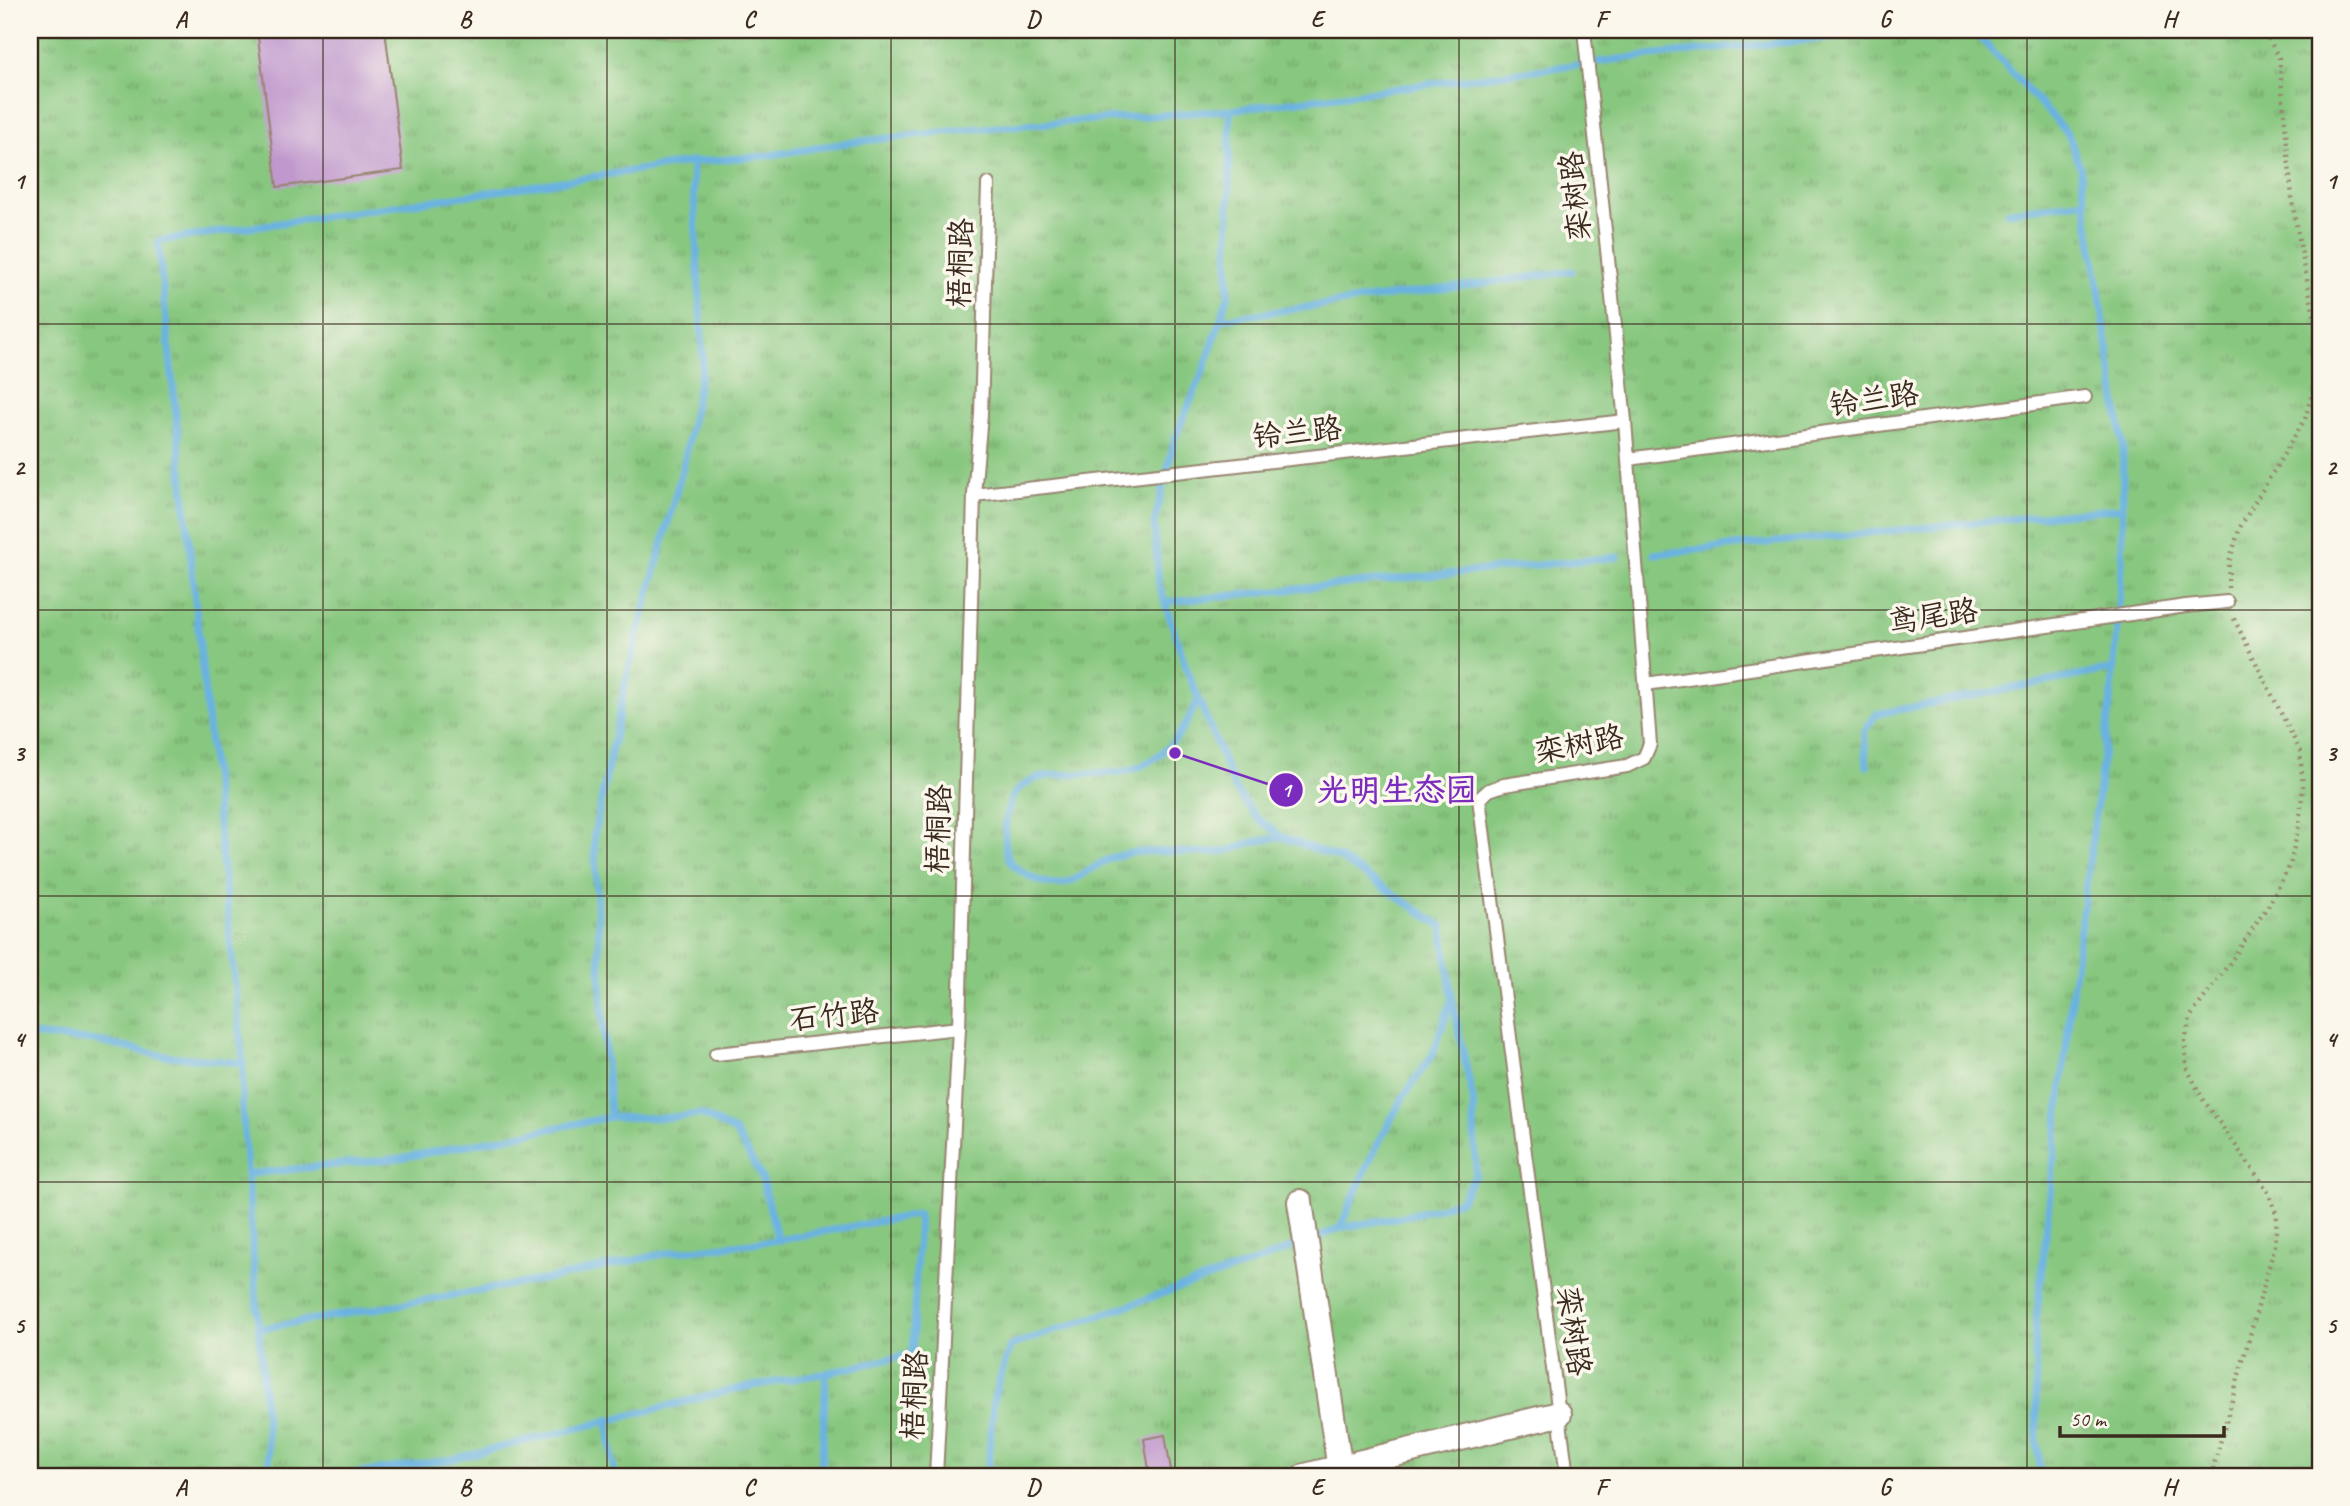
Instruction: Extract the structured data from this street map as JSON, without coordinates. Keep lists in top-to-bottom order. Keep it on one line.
{"streets":{"lane":["栾树路","梧桐路","铃兰路","鸢尾路","石竹路"]},"crossings":[["栾树路","铃兰路"],["栾树路","鸢尾路"],["梧桐路","铃兰路"],["梧桐路","石竹路"]],"places":["光明生态园"],"scale_bar":"50 m","grid":{"columns":["A","B","C","D","E","F","G","H"],"rows":["1","2","3","4","5"]}}
